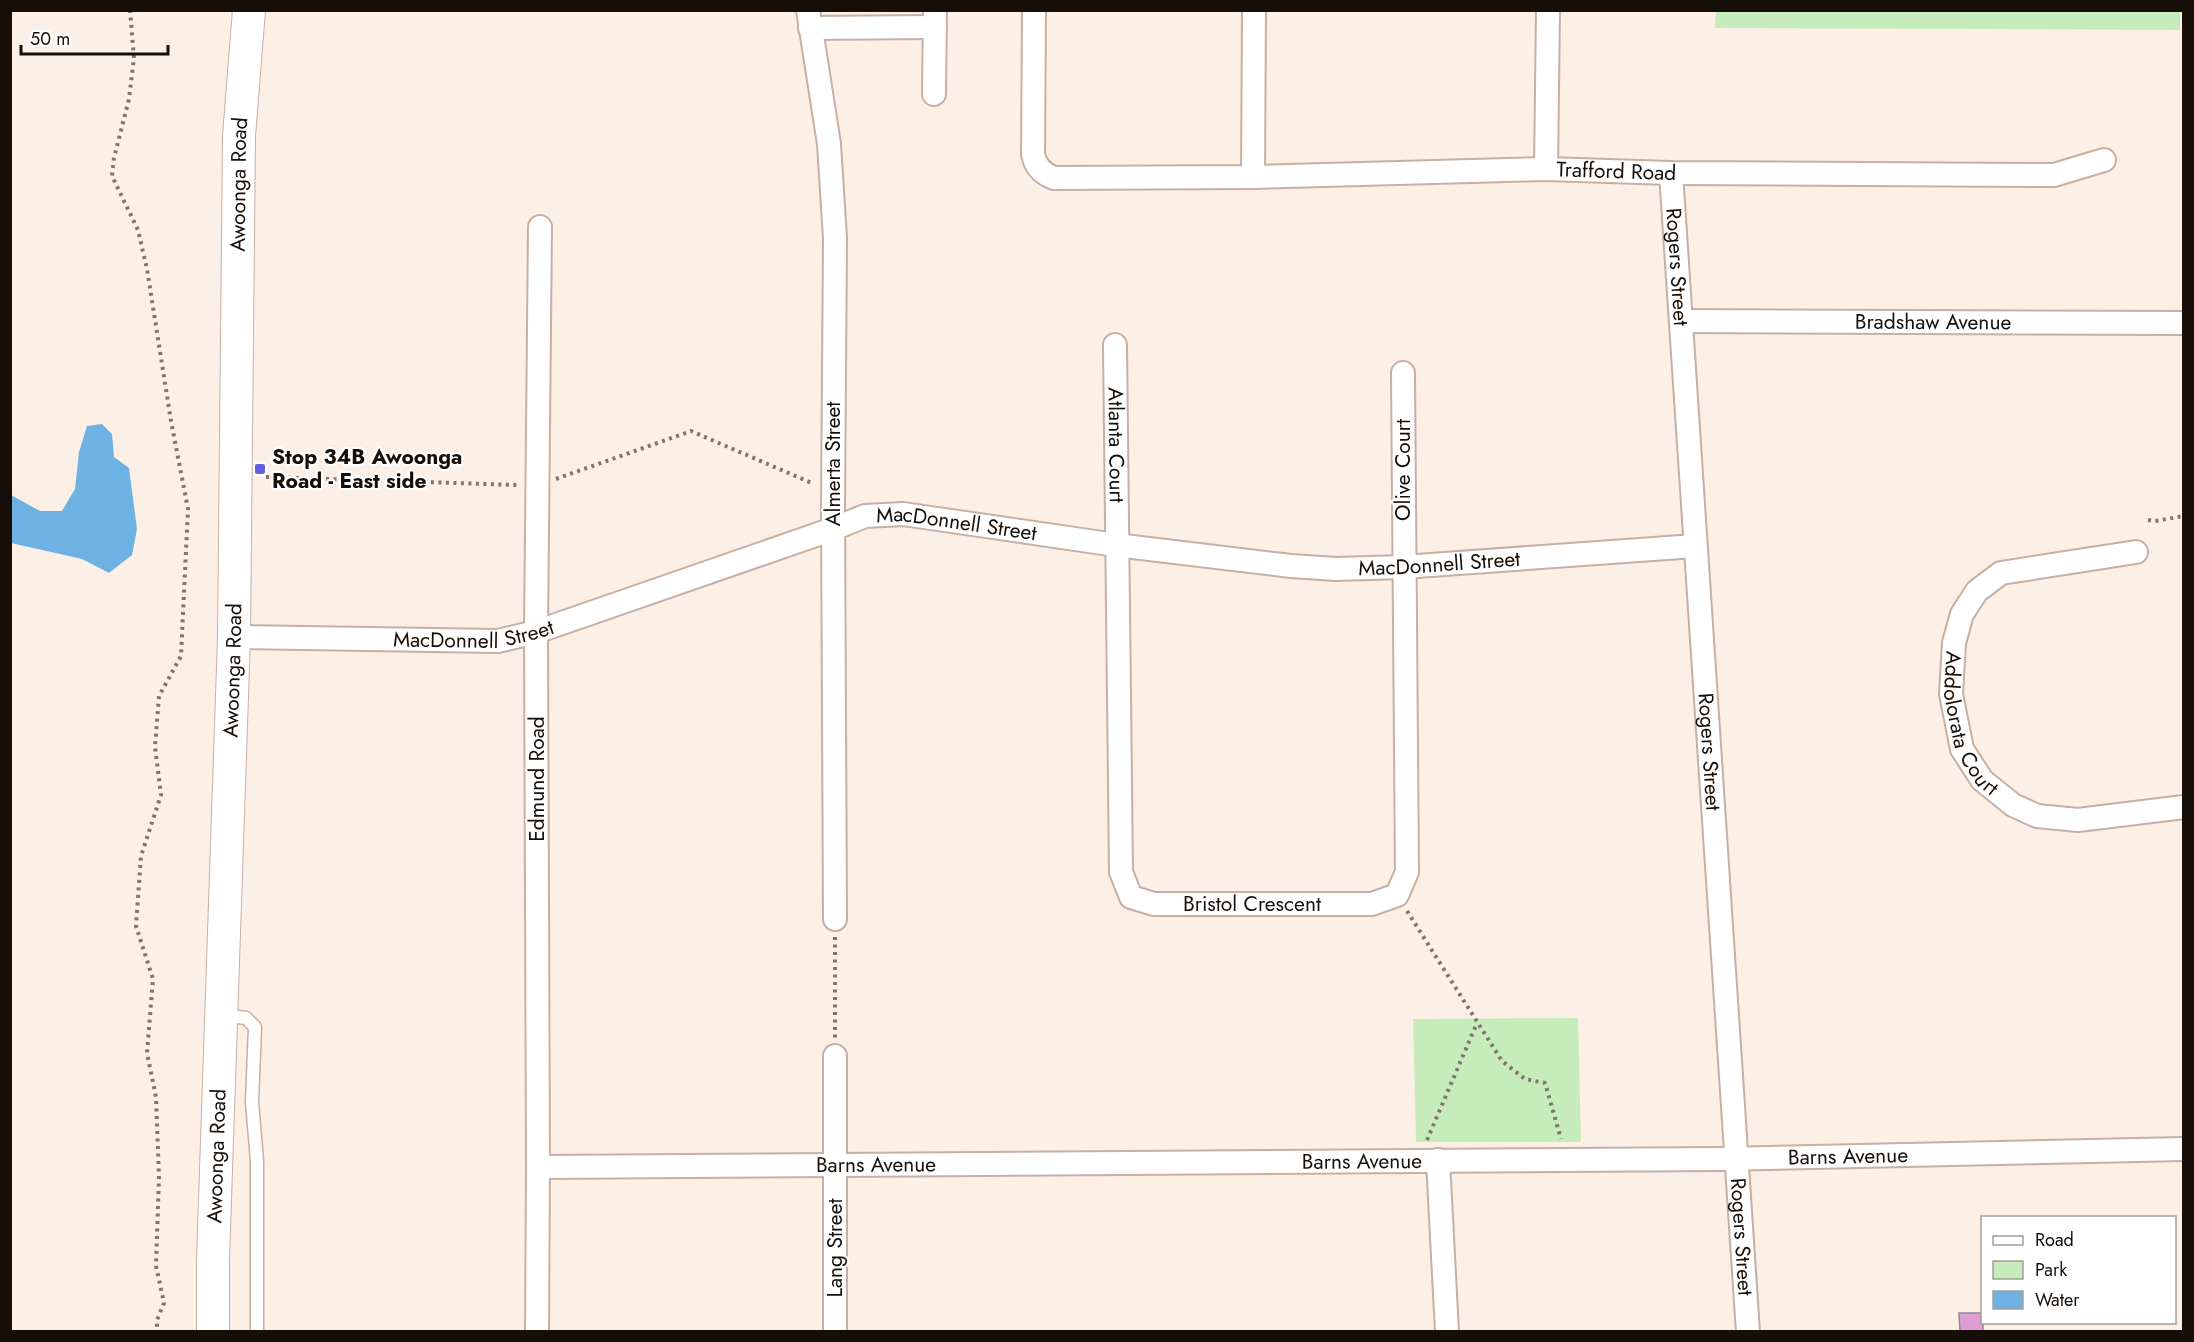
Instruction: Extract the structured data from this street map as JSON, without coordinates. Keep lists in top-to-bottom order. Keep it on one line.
{"streets":{"main road":["Awoonga Road"],"street":["Trafford Road","Rogers Street","Bradshaw Avenue","Atlanta Court","Almerta Street","Olive Court","MacDonnell Street","Addolorata Court","Edmund Road","Bristol Crescent","Barns Avenue","Lang Street"]},"crossings":[["Trafford Road","Rogers Street"],["Awoonga Road","MacDonnell Street"],["Rogers Street","Bradshaw Avenue"],["Rogers Street","MacDonnell Street"],["Rogers Street","Barns Avenue"],["Atlanta Court","MacDonnell Street"],["Atlanta Court","Bristol Crescent"],["Almerta Street","MacDonnell Street"],["Olive Court","MacDonnell Street"],["MacDonnell Street","Edmund Road"],["MacDonnell Street","Bristol Crescent"],["Edmund Road","Barns Avenue"],["Barns Avenue","Lang Street"]],"places":{"transit":["Stop 34B Awoonga Road - East side"]},"legend":["Road","Park","Water"],"scale_bar":"50 m"}
